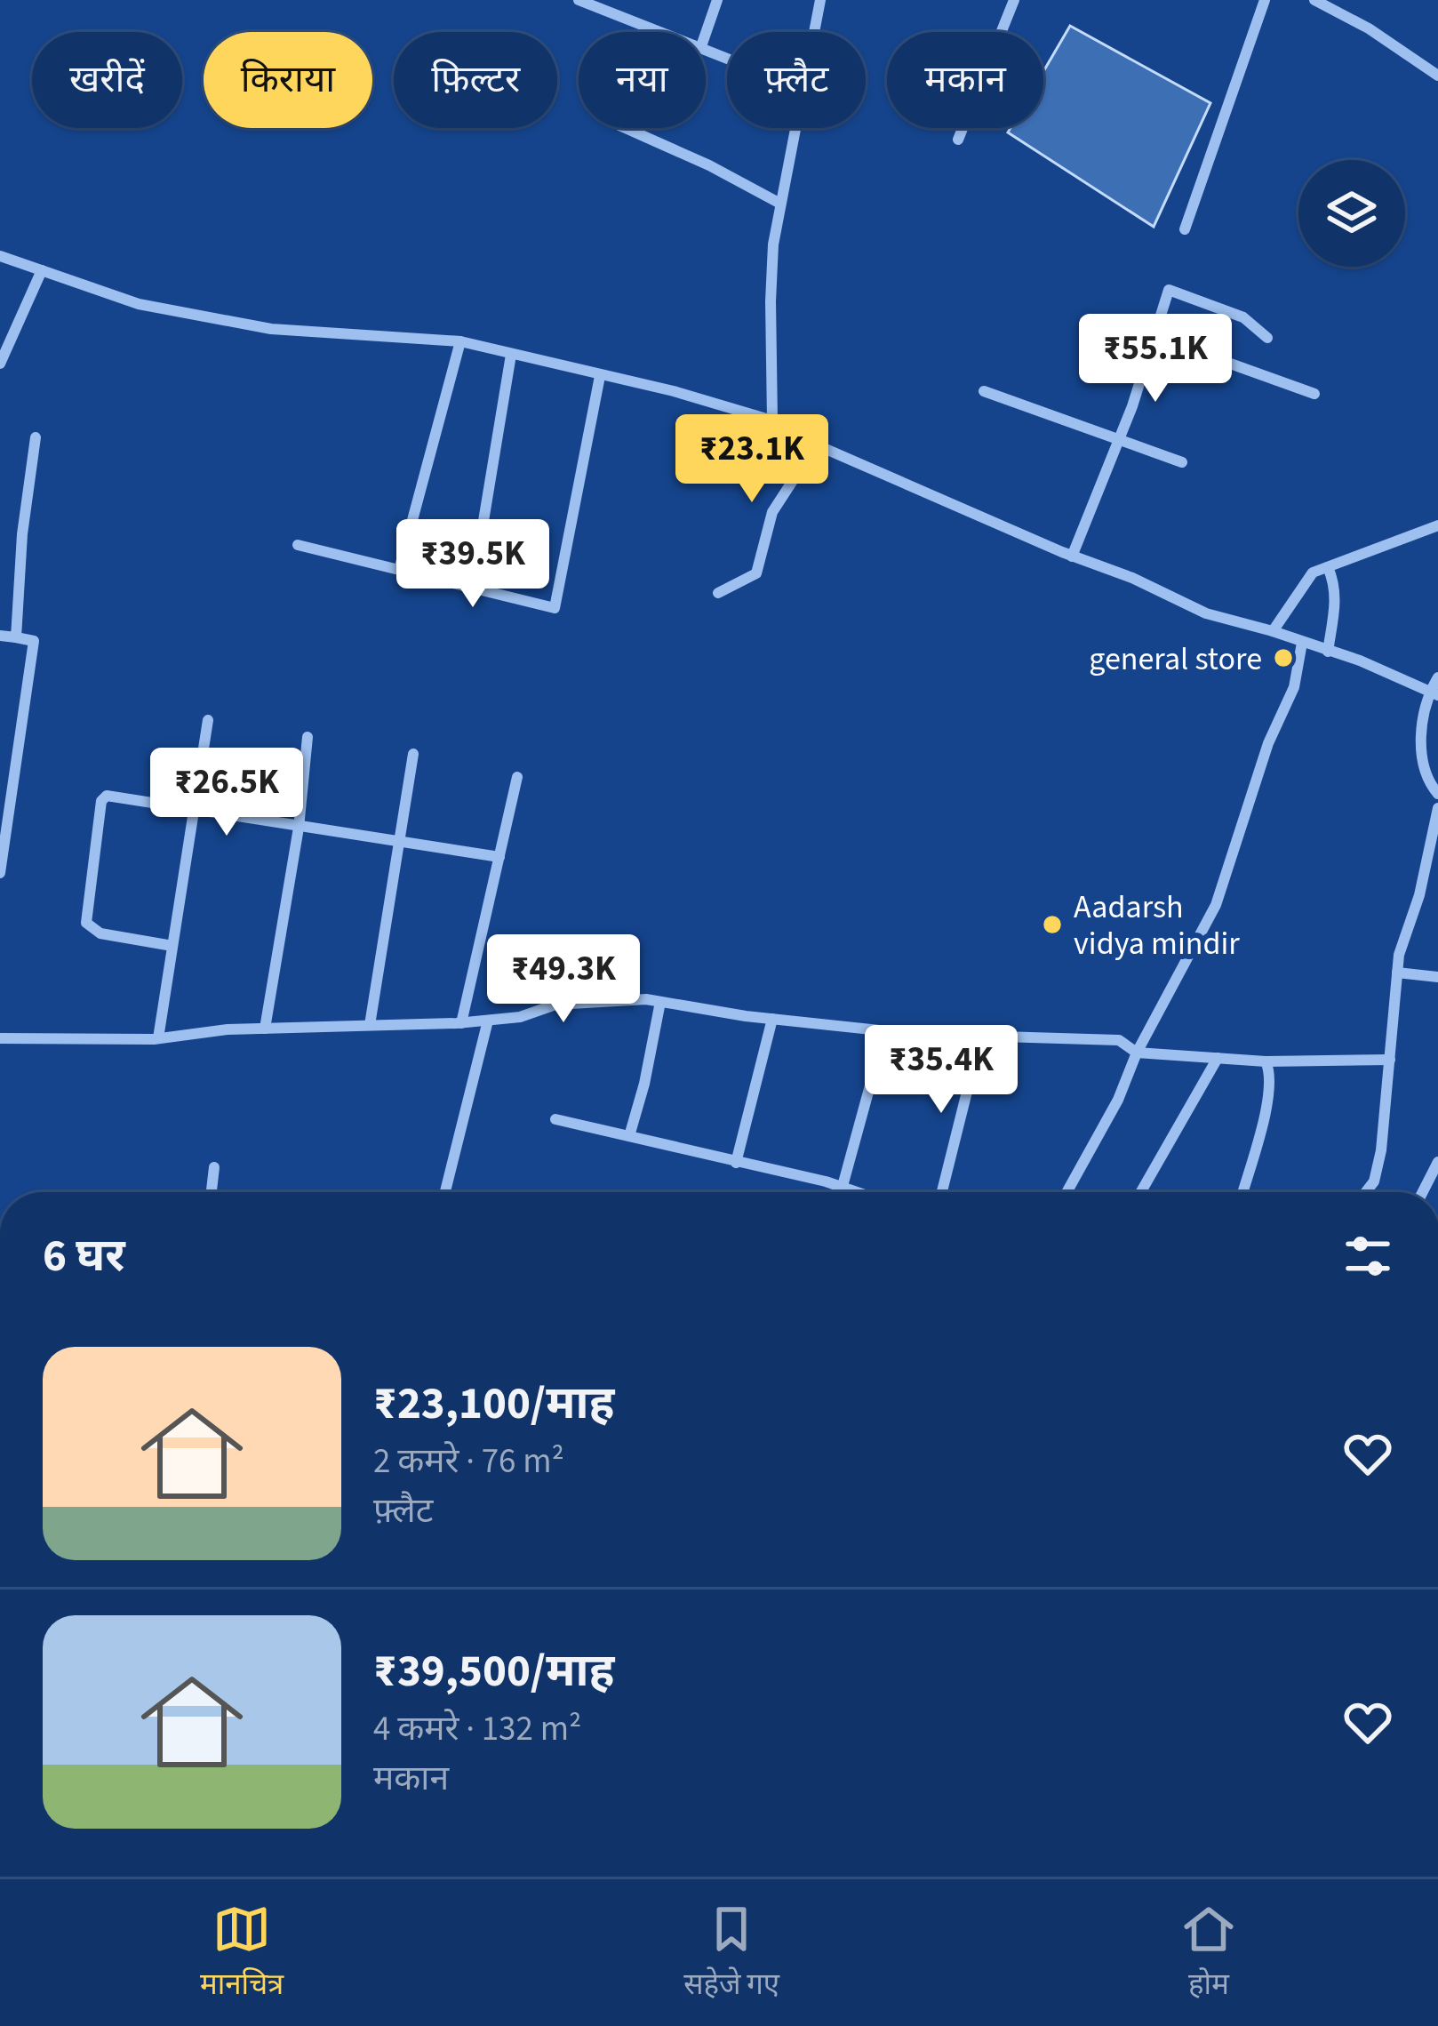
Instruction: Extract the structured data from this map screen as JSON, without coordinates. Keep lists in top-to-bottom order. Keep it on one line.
{"places":["general store","Aadarsh vidya mindir"],"page":{"chip":["खरीदें","किराया","फ़िल्टर","नया","फ़्लैट","मकान"],"price":["₹55.1K","₹23.1K","₹39.5K","₹26.5K","₹49.3K","₹35.4K"],"heading":"6 घर","list":[{"name":"₹23,100/माह","note":"2 कमरे · 76 m² · फ़्लैट"},{"name":"₹39,500/माह","note":"4 कमरे · 132 m² · मकान"}],"tabs":["मानचित्र","सहेजे गए","होम"]}}
